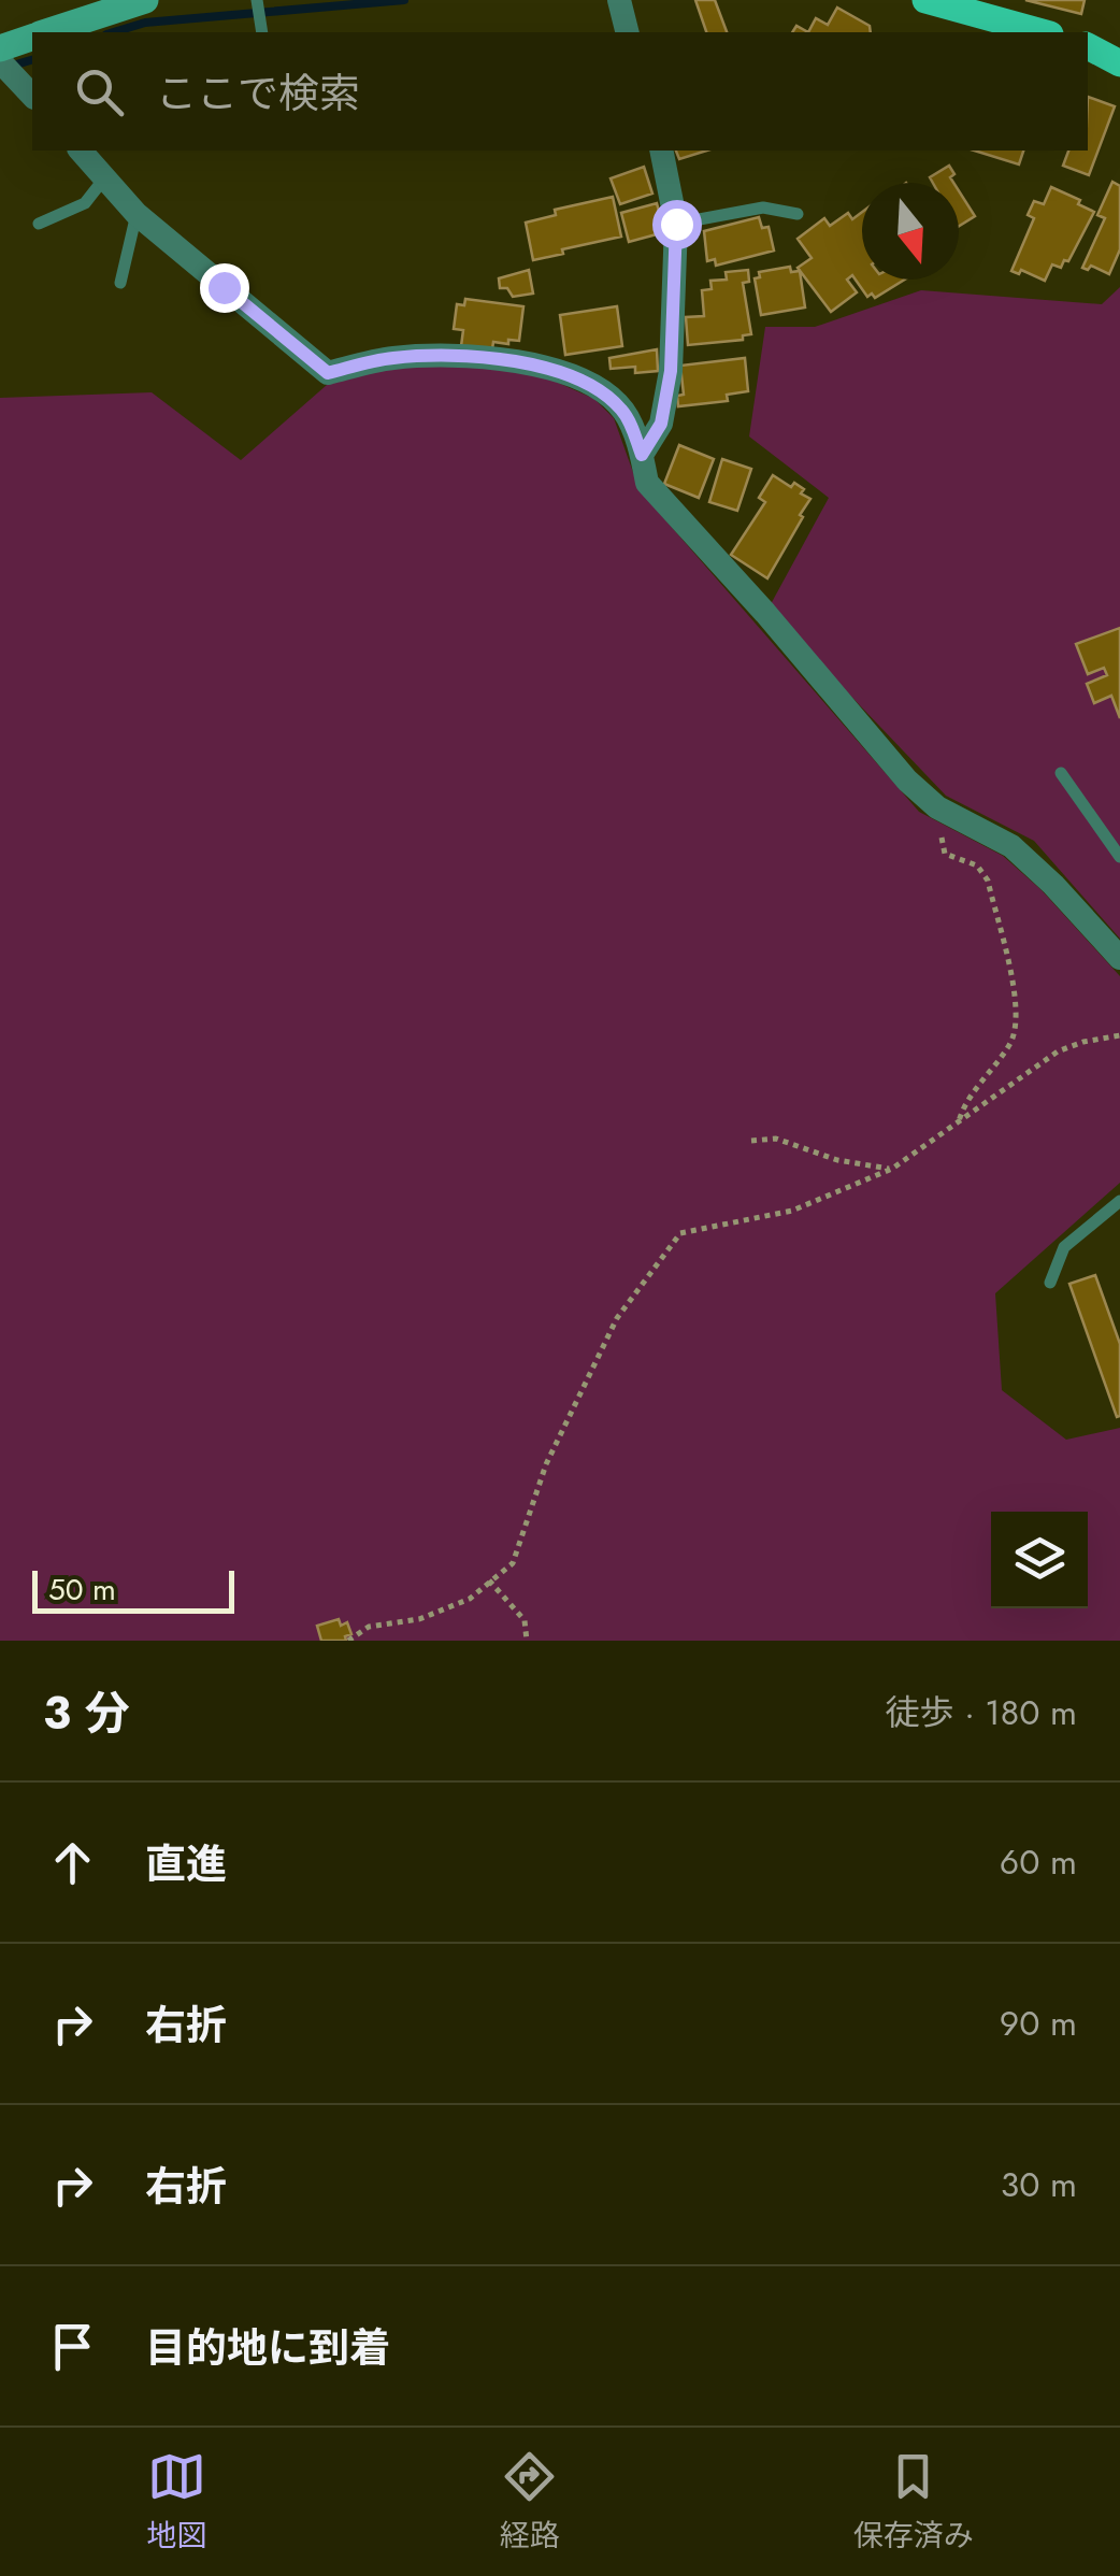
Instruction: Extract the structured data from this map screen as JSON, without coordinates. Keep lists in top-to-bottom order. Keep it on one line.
{"scale_bar":"50 m","north":"bottom","page":{"search":"ここで検索","scale":"50 m","heading":["3 分","徒歩 · 180 m"],"list":[["直進","60 m"],["右折","90 m"],["右折","30 m"],"目的地に到着"],"nav":["地図","経路","保存済み"]}}
